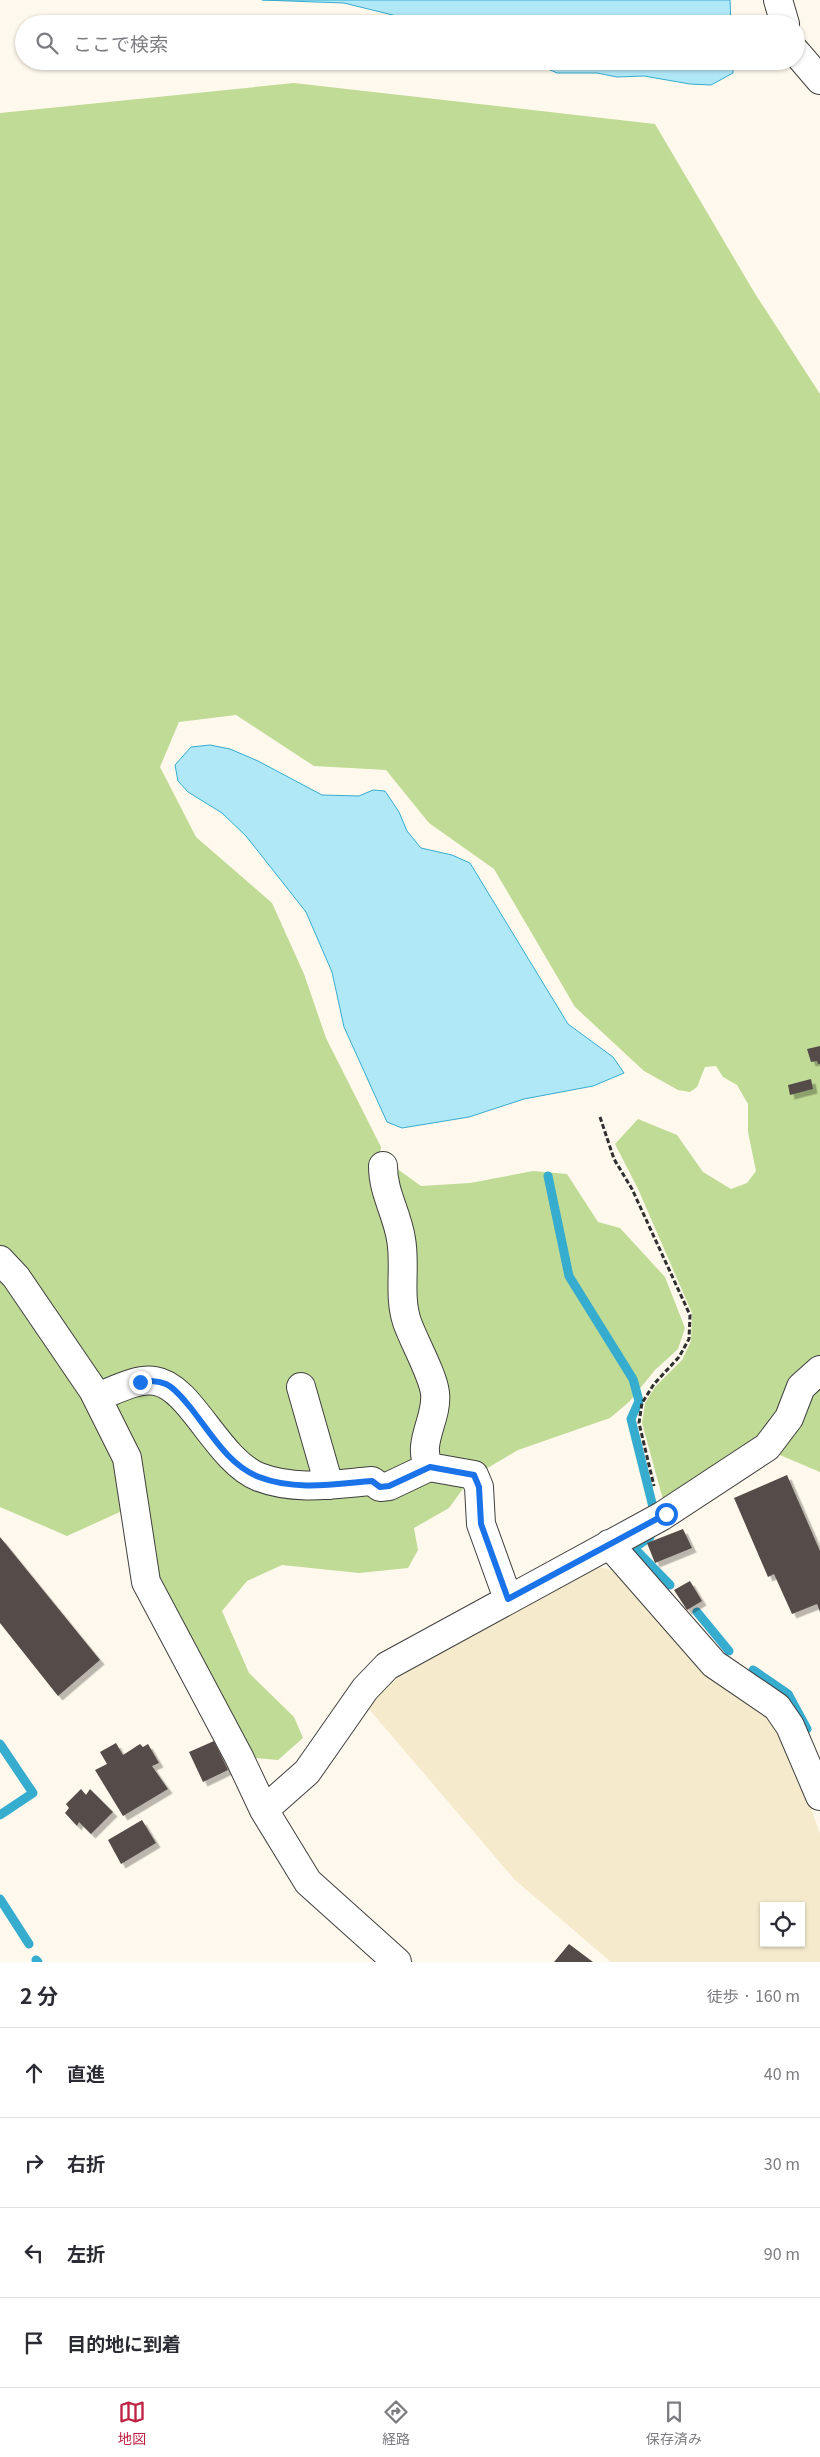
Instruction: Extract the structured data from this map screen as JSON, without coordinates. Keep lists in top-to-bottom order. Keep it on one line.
{"page":{"search":"ここで検索","heading":["2 分","徒歩 · 160 m"],"list":[["直進","40 m"],["右折","30 m"],["左折","90 m"],"目的地に到着"],"nav":["地図","経路","保存済み"]}}
